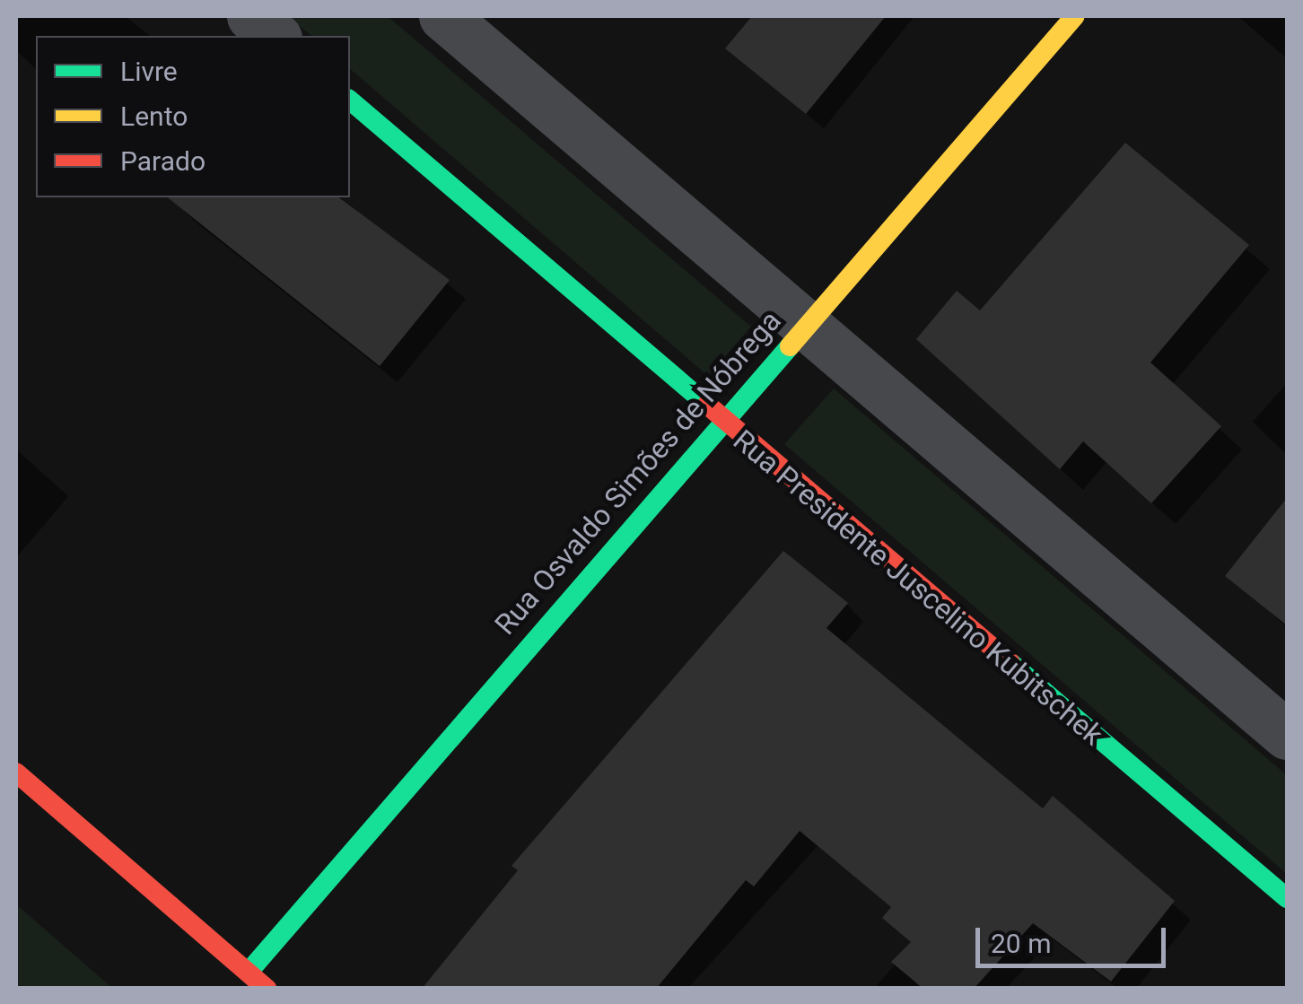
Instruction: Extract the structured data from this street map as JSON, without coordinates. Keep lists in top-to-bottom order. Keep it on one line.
{"streets":{"main road":["Rua Osvaldo Simões de Nóbrega","Rua Presidente Juscelino Kubitschek"]},"crossings":[["Rua Osvaldo Simões de Nóbrega","Rua Presidente Juscelino Kubitschek"]],"legend":["Livre","Lento","Parado"],"scale_bar":"20 m"}
